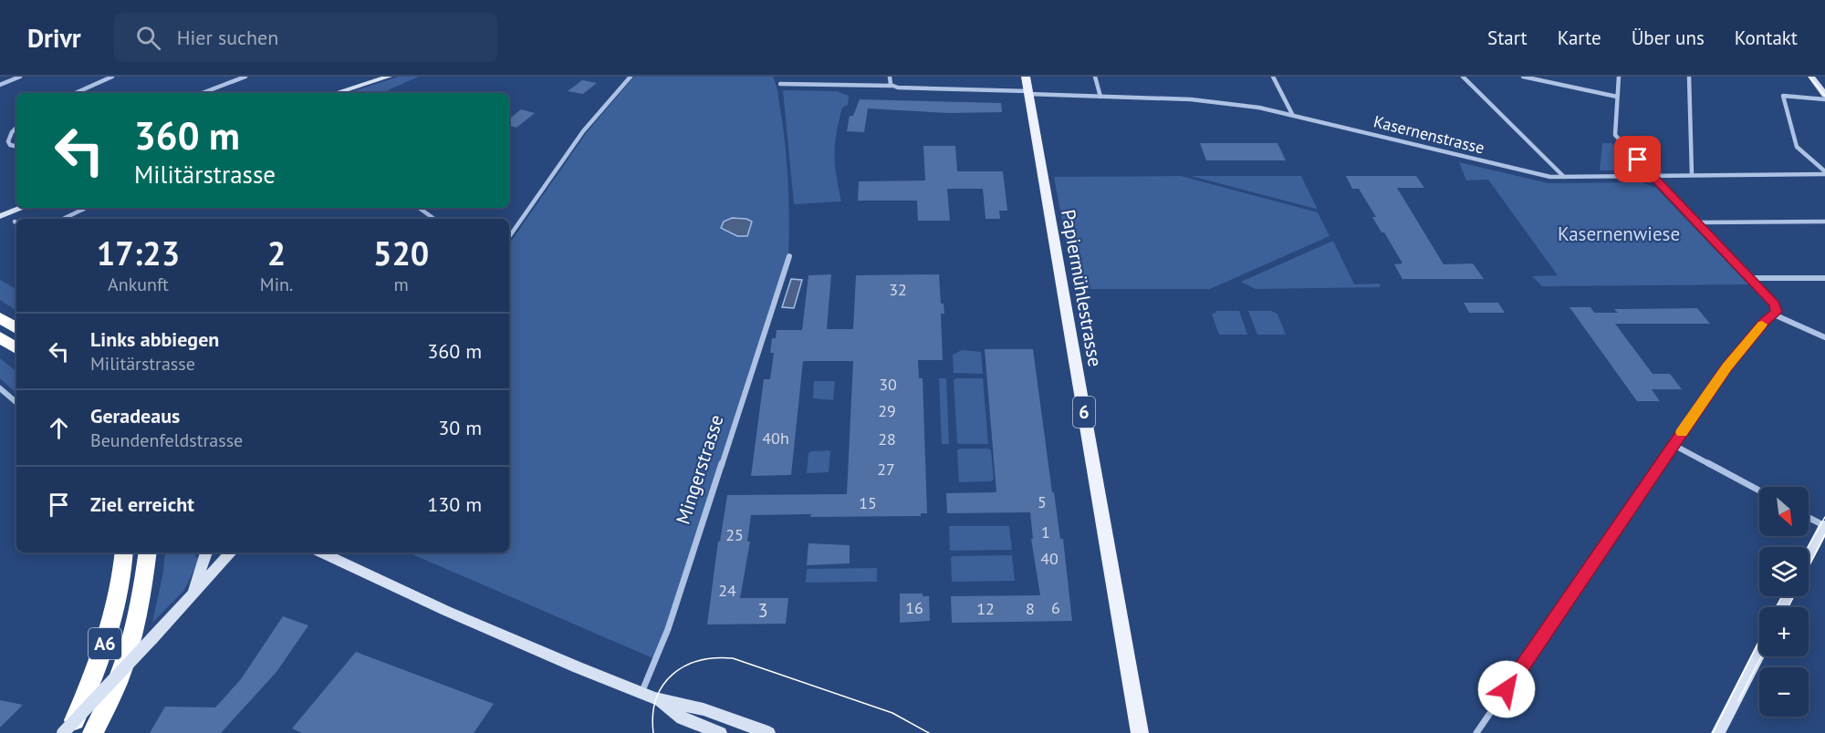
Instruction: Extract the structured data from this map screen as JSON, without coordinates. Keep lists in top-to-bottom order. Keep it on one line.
{"streets":{"highway":["A6"],"main road":["Papiermühlestrasse","6"],"street":["Kasernenstrasse","Mingerstrasse"]},"crossings":[["Kasernenstrasse","Papiermühlestrasse"]],"parks":["Kasernenwiese"],"house_numbers":["32","30","29","40h","28","27","5","15","1","25","40","24","16","6","12","8","3"],"north":"bottom right","page":{"header":"Drivr","search":"Hier suchen","nav":["Start","Karte","Über uns","Kontakt"],"turn":["360 m","Militärstrasse"],"eta":["17:23","Ankunft","2","Min.","520","m"],"list":[{"name":"Links abbiegen","note":"Militärstrasse","value":"360 m"},{"name":"Geradeaus","note":"Beundenfeldstrasse","value":"30 m"},{"name":"Ziel erreicht","value":"130 m"}],"map_buttons":["+","−"]}}
